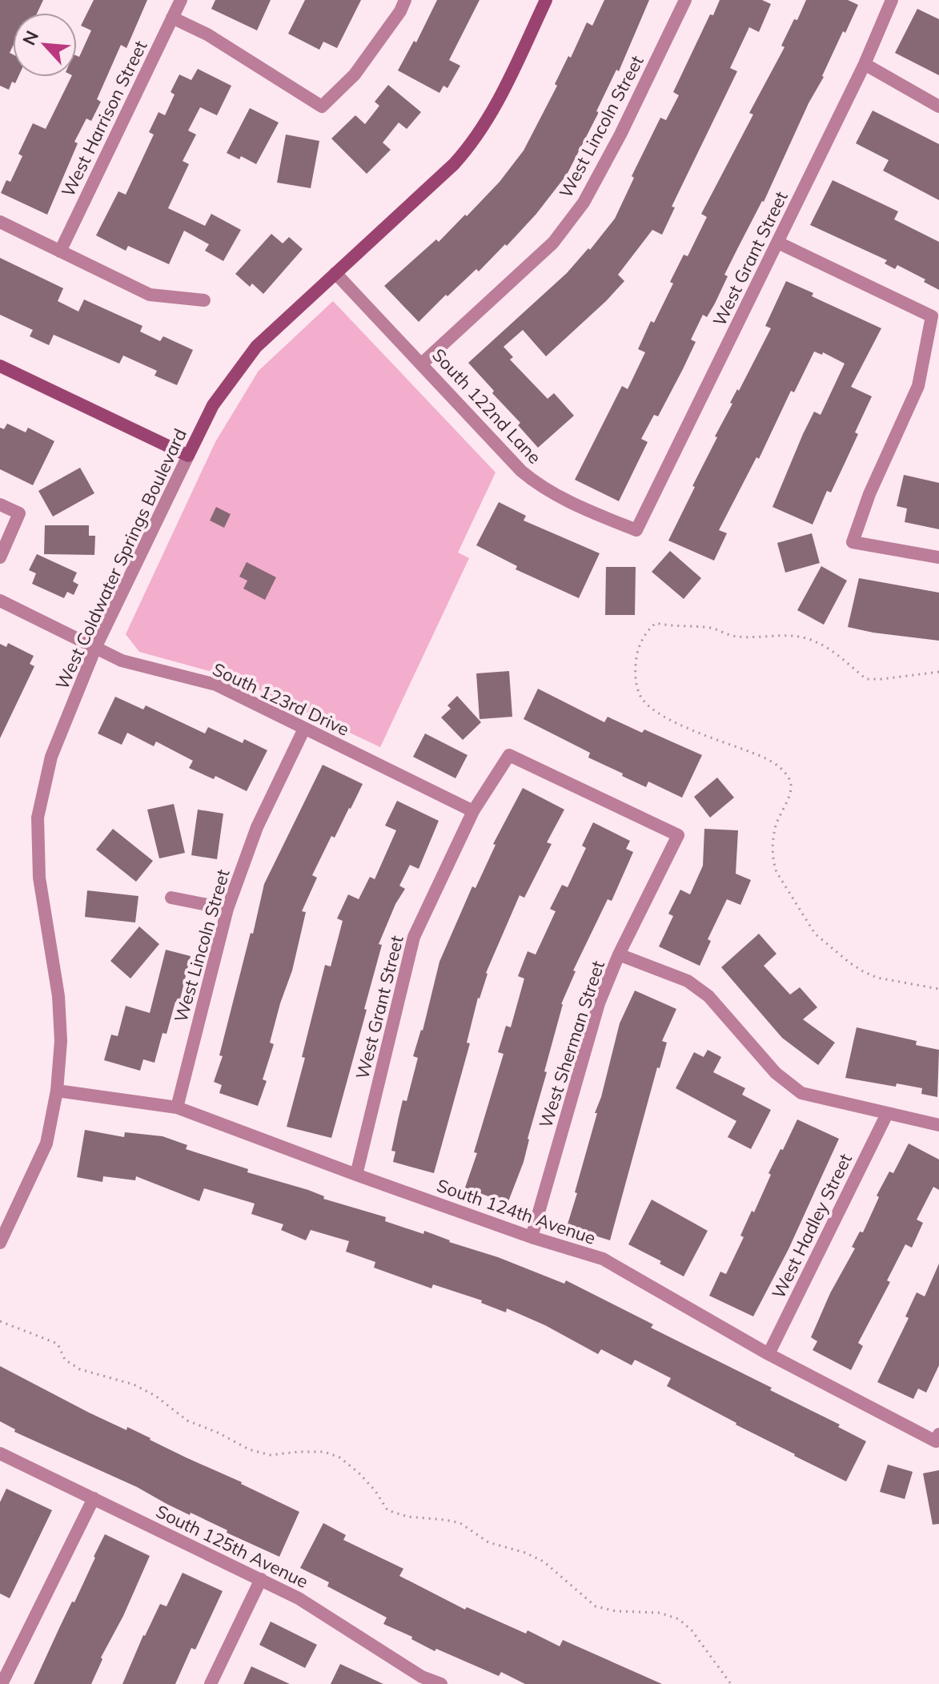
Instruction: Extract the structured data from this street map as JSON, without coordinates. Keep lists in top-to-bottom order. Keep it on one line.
{"streets":{"street":["West Harrison Street","West Lincoln Street","West Grant Street","South 122nd Lane","West Coldwater Springs Boulevard","South 123rd Drive","West Sherman Street","South 124th Avenue","West Hadley Street","South 125th Avenue"]},"crossings":[["West Lincoln Street","South 122nd Lane"],["West Lincoln Street","South 123rd Drive"],["West Lincoln Street","South 124th Avenue"],["West Grant Street","South 122nd Lane"],["West Grant Street","South 123rd Drive"],["West Grant Street","West Sherman Street"],["West Grant Street","South 124th Avenue"],["South 122nd Lane","West Coldwater Springs Boulevard"],["West Coldwater Springs Boulevard","South 123rd Drive"],["West Coldwater Springs Boulevard","South 124th Avenue"],["West Sherman Street","South 124th Avenue"],["South 124th Avenue","West Hadley Street"]],"north":"top left"}
